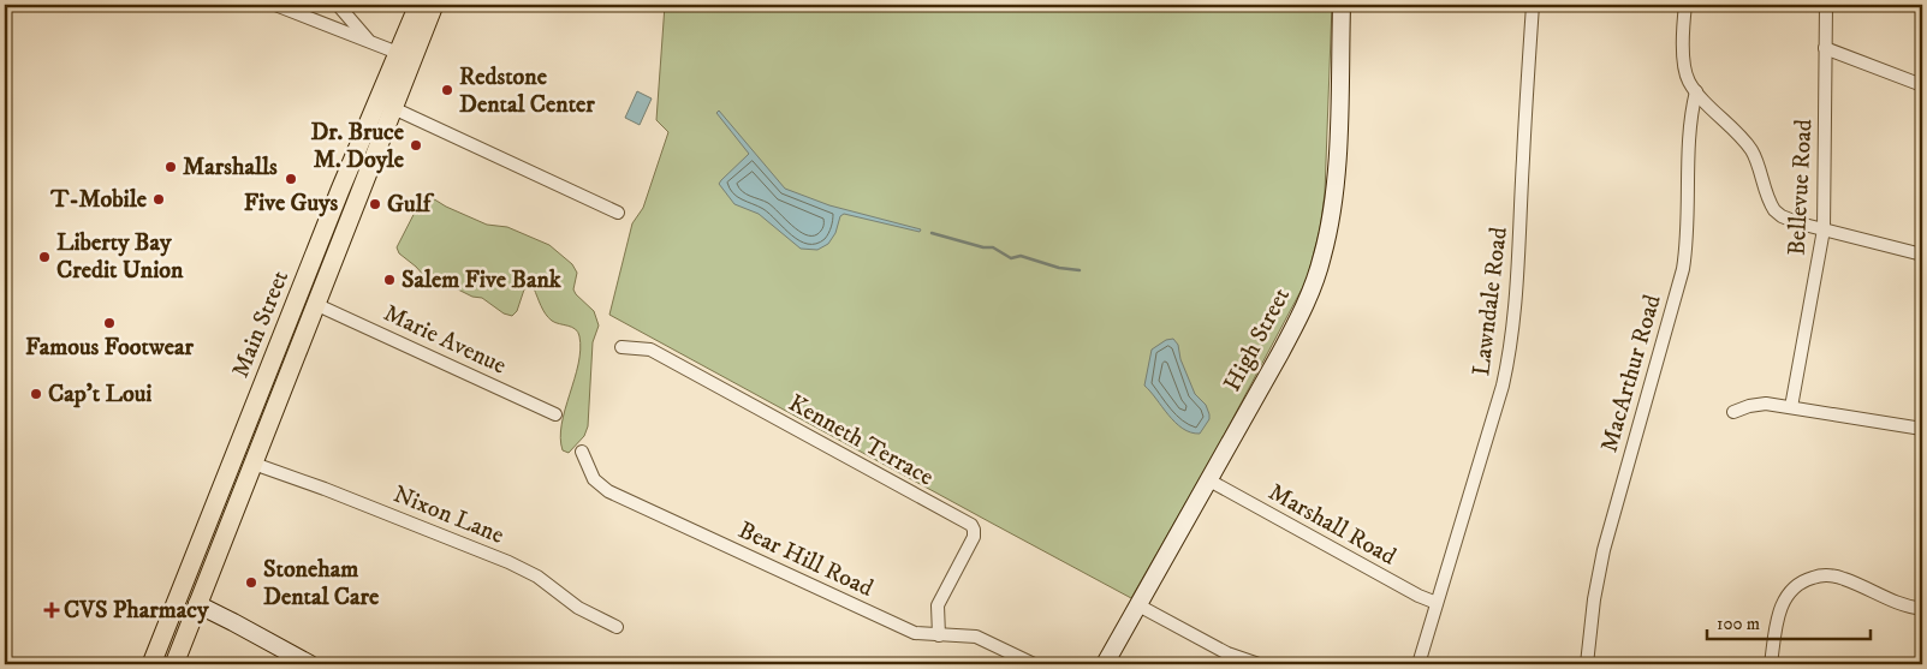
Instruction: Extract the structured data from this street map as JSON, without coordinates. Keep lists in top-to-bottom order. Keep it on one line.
{"streets":{"main road":["Main Street"],"street":["Bellevue Road","Lawndale Road","Marie Avenue","High Street","MacArthur Road","Kenneth Terrace","Nixon Lane","Marshall Road","Bear Hill Road"]},"crossings":[["Lawndale Road","Marshall Road"],["Main Street","Marie Avenue"],["Main Street","Nixon Lane"],["High Street","Marshall Road"],["Kenneth Terrace","Bear Hill Road"]],"places":{"other":["Redstone Dental Center","Dr. Bruce M. Doyle","Marshalls","Five Guys","T-Mobile","Gulf","Liberty Bay Credit Union","Salem Five Bank","Famous Footwear","Cap't Loui","Stoneham Dental Care"],"health":["CVS Pharmacy"]},"scale_bar":"100 m"}
